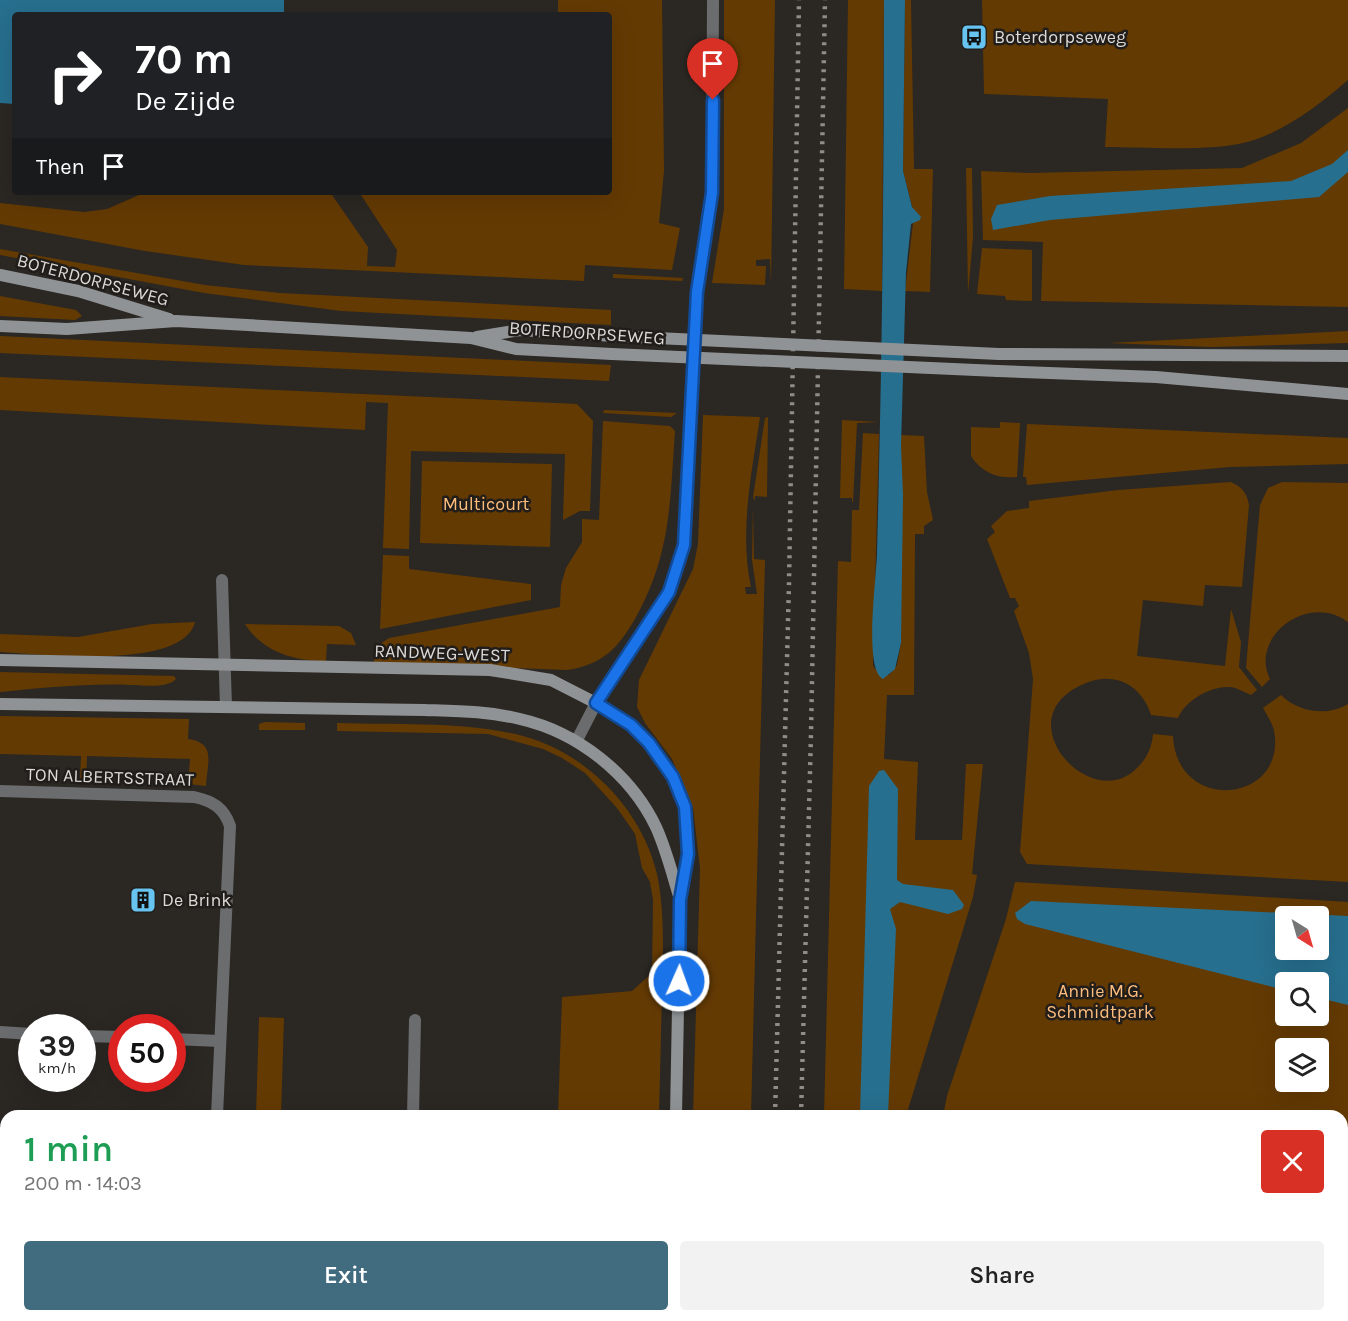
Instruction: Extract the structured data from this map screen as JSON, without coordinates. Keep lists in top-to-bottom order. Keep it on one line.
{"streets":{"main road":["BOTERDORPSEWEG","RANDWEG-WEST"],"street":["TON ALBERTSSTRAAT"]},"parks":["Multicourt","Annie M.G. Schmidtpark"],"places":{"bus stop":["Boterdorpseweg"],"building":["De Brink"]},"north":"bottom right","page":{"turn":["70 m","De Zijde"],"then":"Then","speed":"39 km/h","limit":"50","heading":["1 min","200 m · 14:03"],"buttons":["Exit","Share"]}}
